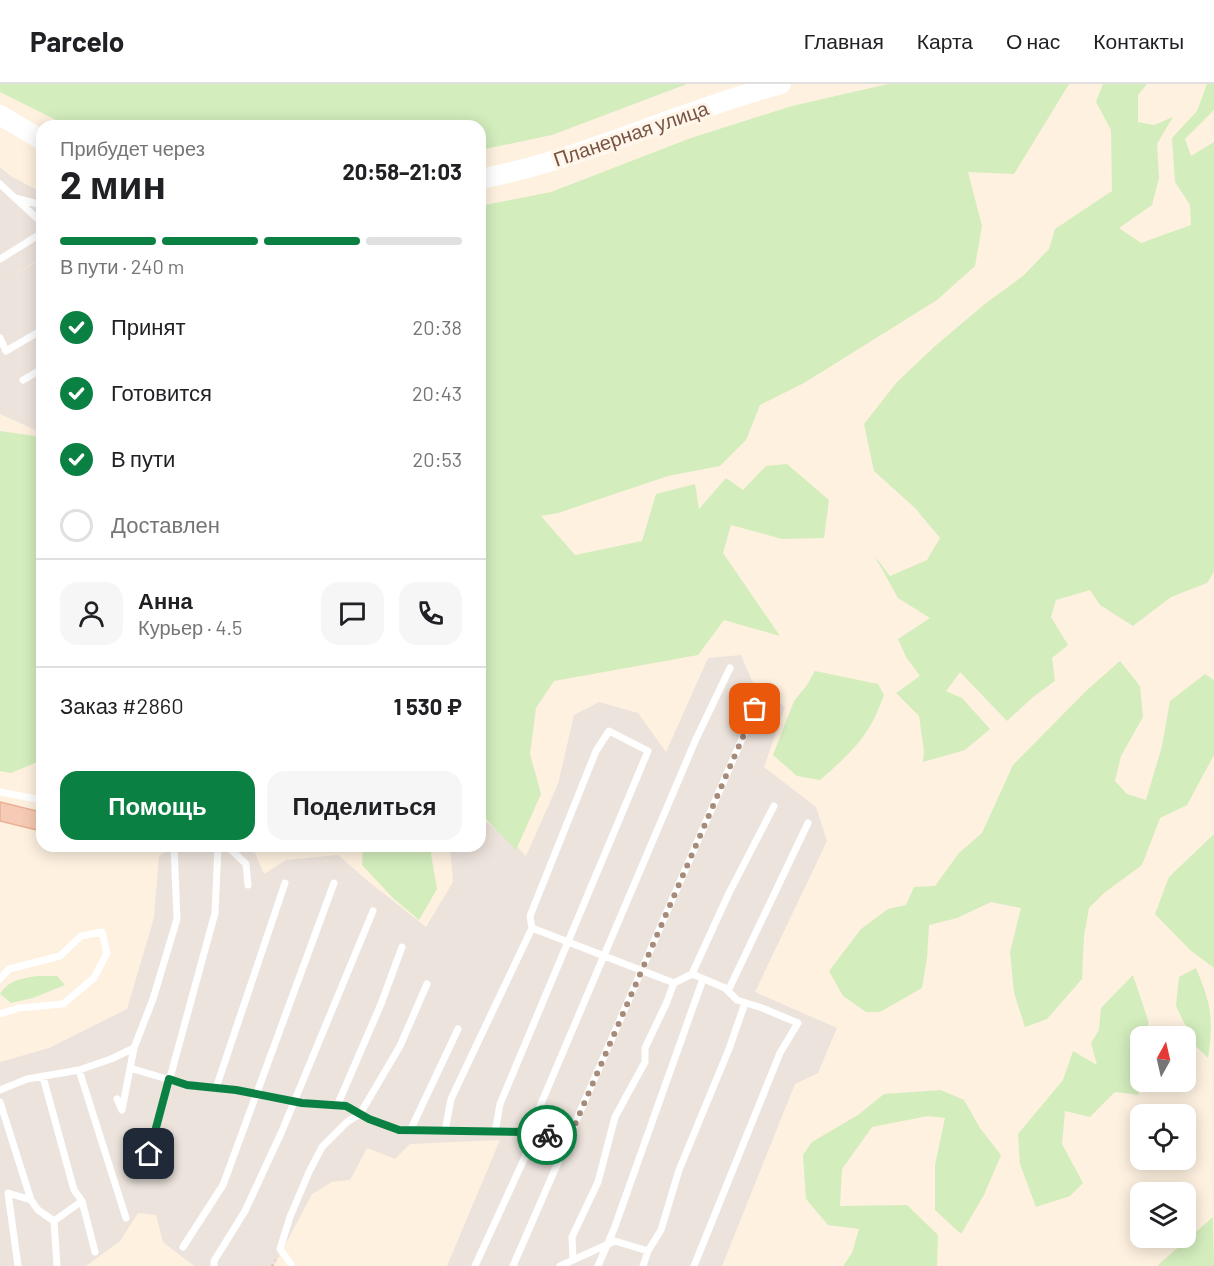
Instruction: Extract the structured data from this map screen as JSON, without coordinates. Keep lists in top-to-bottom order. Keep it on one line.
{"streets":{"main road":["Планерная улица"]},"north":"top","page":{"header":"Parcelo","nav":["Главная","Карта","О нас","Контакты"],"heading":["2 мин","Прибудет через","20:58–21:03"],"panel":["Анна","Курьер · 4.5","Заказ #2860","1 530 ₽"],"bar":"В пути · 240 m","list":[["Принят","20:38"],["Готовится","20:43"],["В пути","20:53"],"Доставлен"],"buttons":["Помощь","Поделиться"]}}
